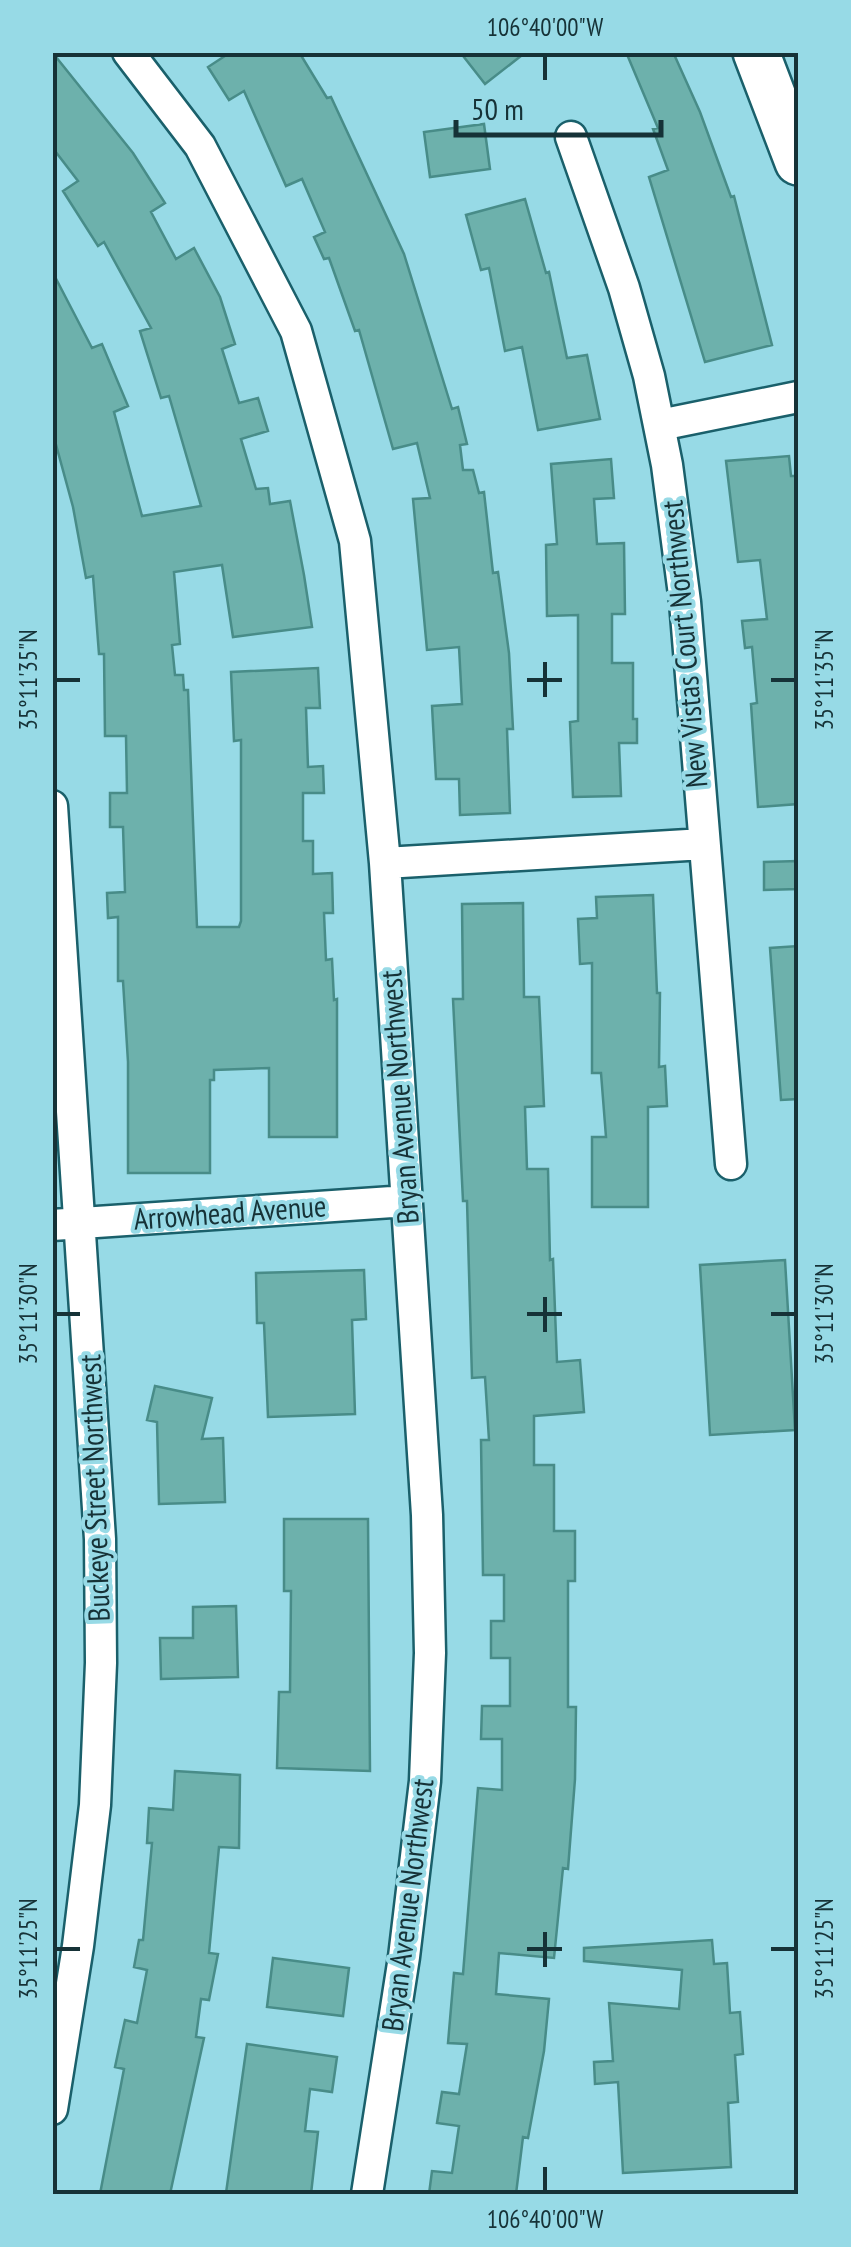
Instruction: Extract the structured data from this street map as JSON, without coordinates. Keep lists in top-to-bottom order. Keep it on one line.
{"streets":{"street":["New Vistas Court Northwest","Bryan Avenue Northwest","Arrowhead Avenue","Buckeye Street Northwest"]},"crossings":[["Bryan Avenue Northwest","Arrowhead Avenue"],["Arrowhead Avenue","Buckeye Street Northwest"]],"scale_bar":"50 m","coordinates":["106°40'00\"W","35°11'35\"N","35°11'30\"N","35°11'25\"N"]}
